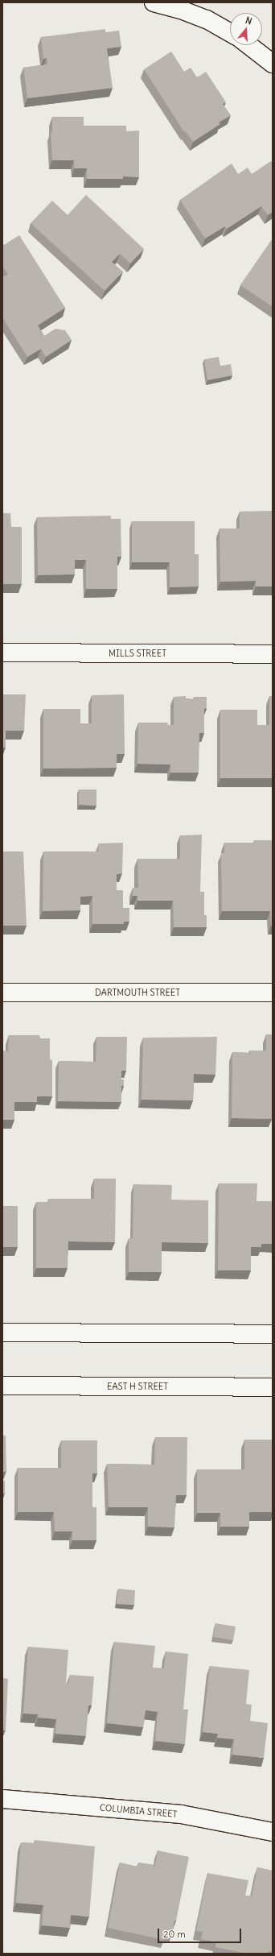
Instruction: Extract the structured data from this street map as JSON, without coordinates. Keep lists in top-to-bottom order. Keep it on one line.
{"streets":{"street":["MILLS STREET","DARTMOUTH STREET","EAST H STREET","COLUMBIA STREET"]},"scale_bar":"20 m","north":"top"}
